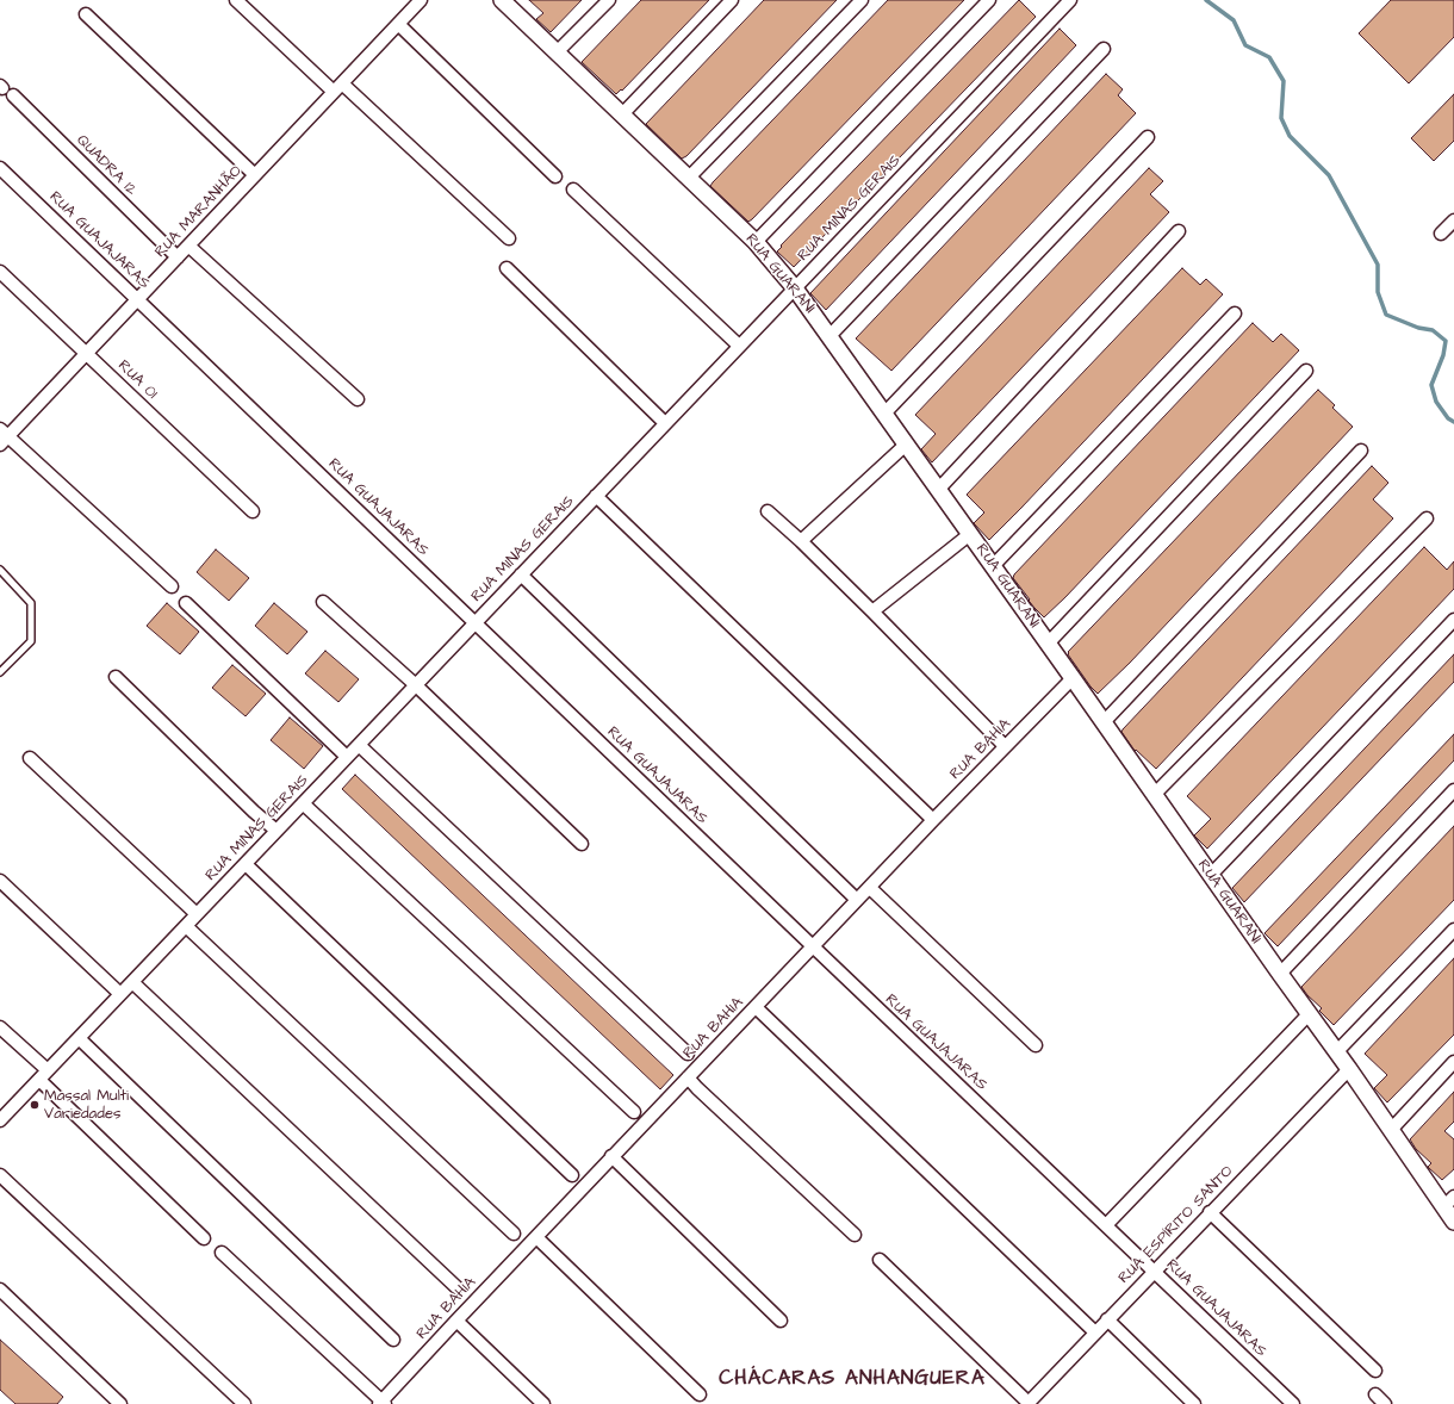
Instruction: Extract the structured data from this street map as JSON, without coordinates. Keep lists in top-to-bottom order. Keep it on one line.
{"streets":{"street":["QUADRA 12","RUA MINAS GERAIS","RUA MARANHÃO","RUA GUAJAJARAS","RUA GUARANI","RUA 01","RUA BAHIA","RUA ESPÍRITO SANTO"]},"crossings":[["QUADRA 12","RUA MARANHÃO"],["RUA MINAS GERAIS","RUA GUAJAJARAS"],["RUA MINAS GERAIS","RUA GUARANI"],["RUA MARANHÃO","RUA GUAJAJARAS"],["RUA MARANHÃO","RUA 01"],["RUA GUAJAJARAS","RUA BAHIA"],["RUA GUAJAJARAS","RUA ESPÍRITO SANTO"],["RUA GUARANI","RUA BAHIA"],["RUA GUARANI","RUA ESPÍRITO SANTO"]],"districts":["CHÁCARAS ANHANGUERA"],"places":["Massal Multi Variedades"]}
